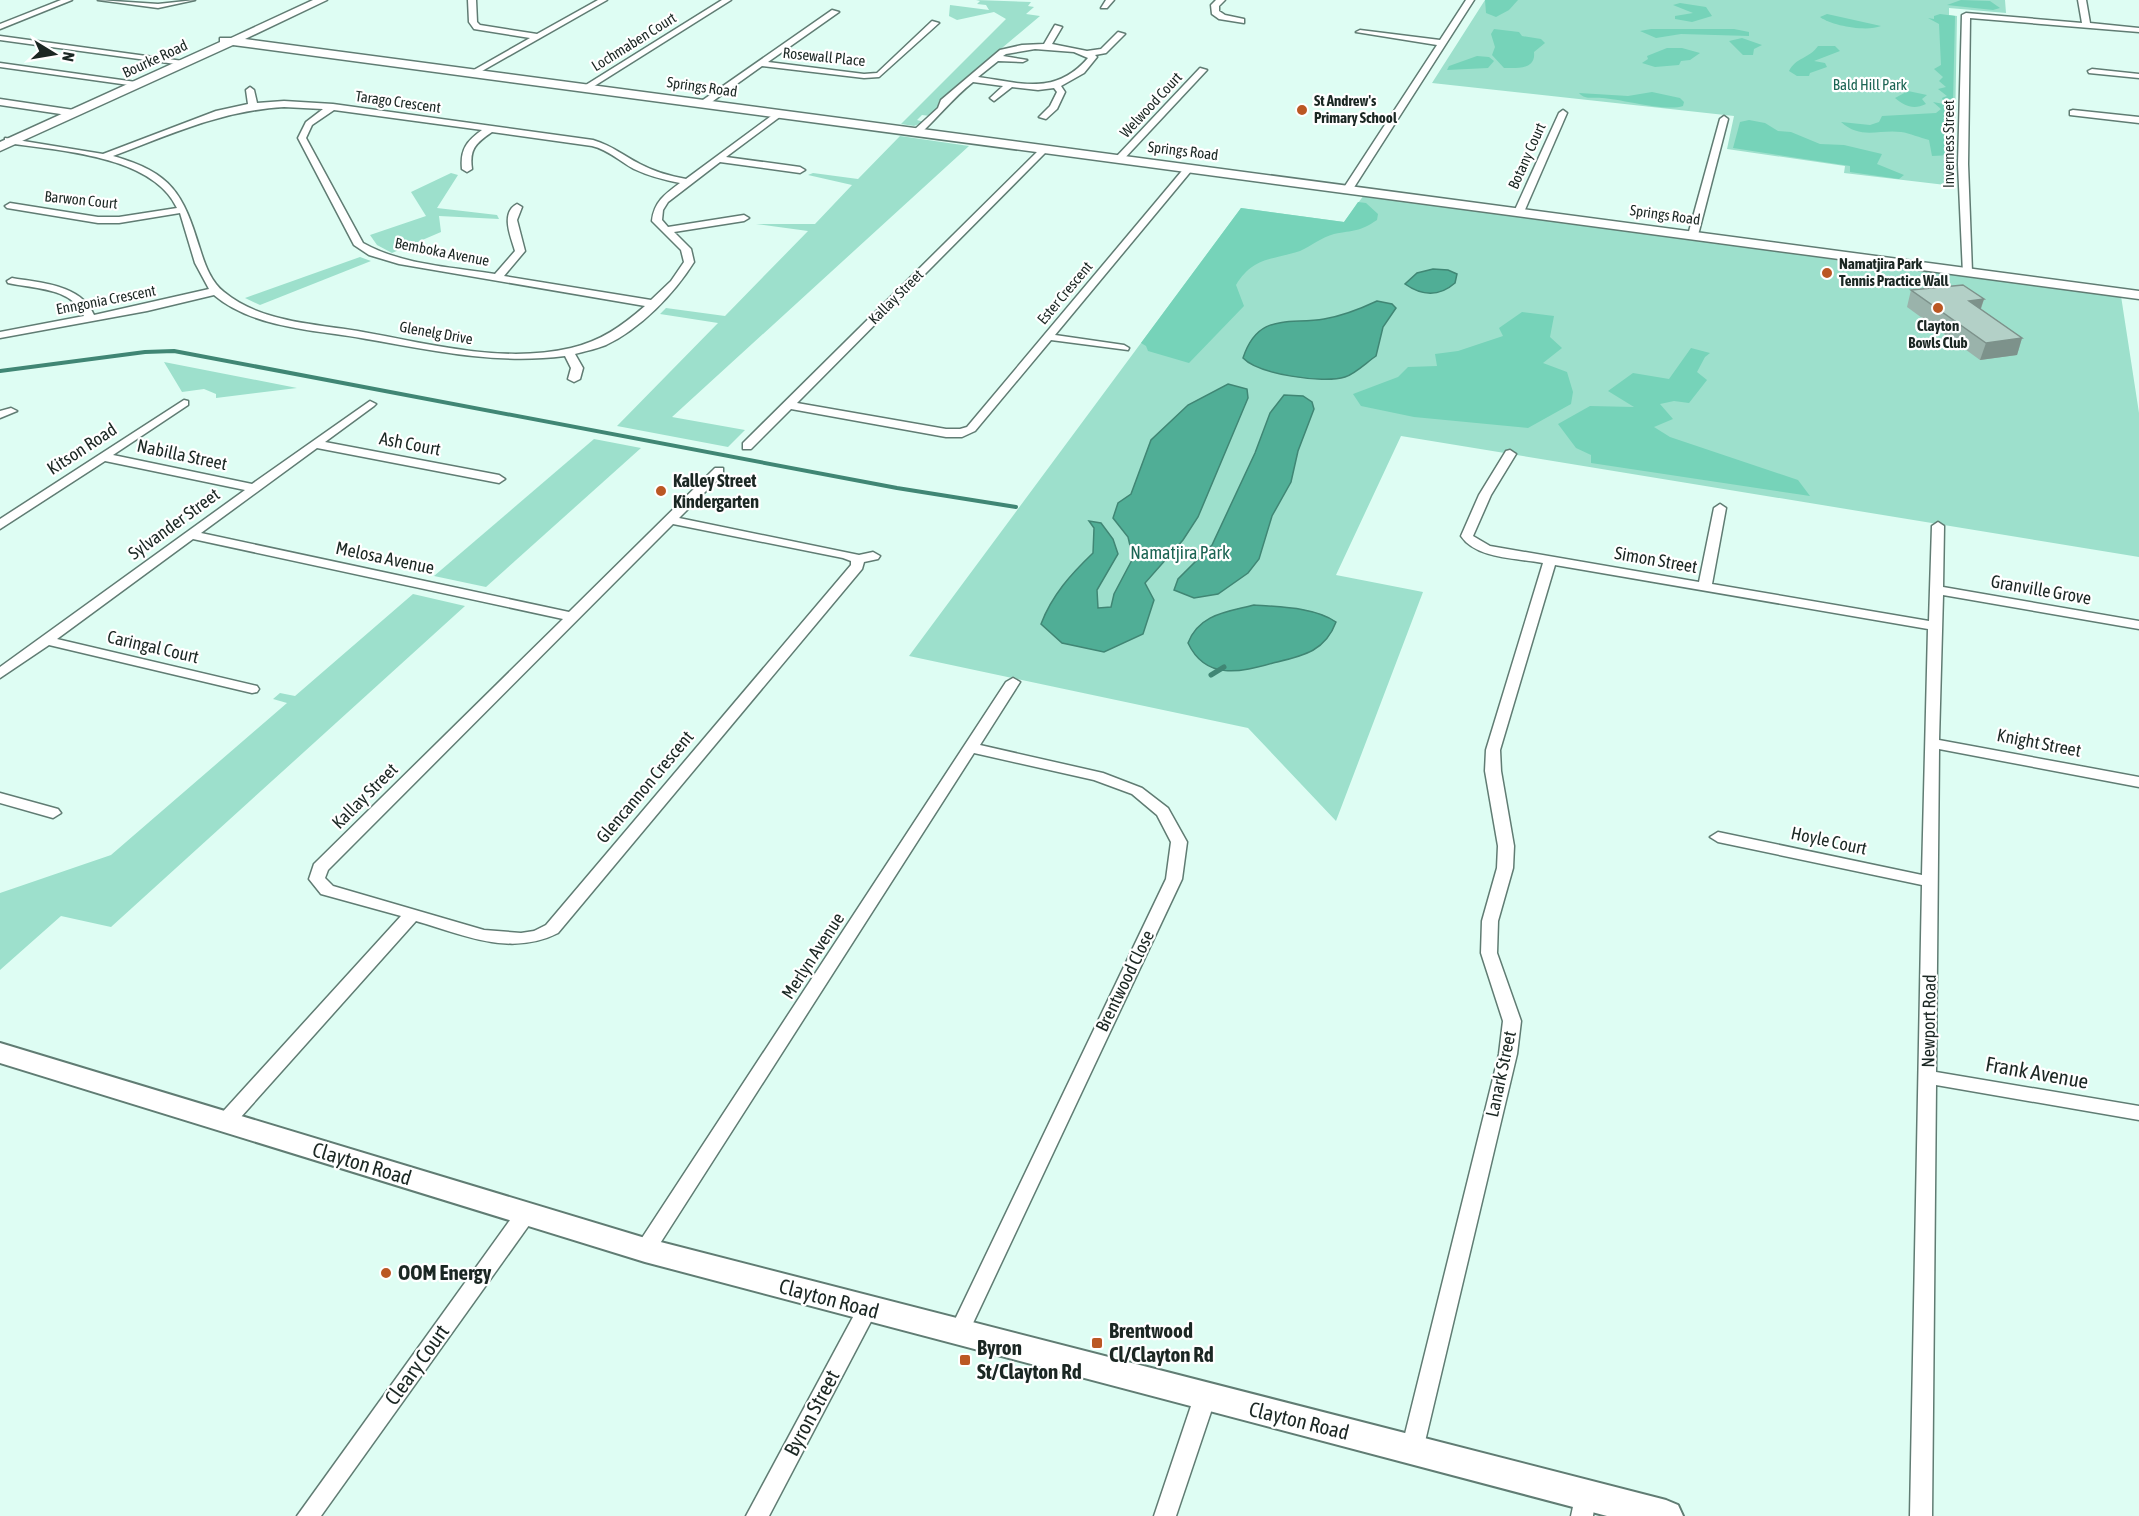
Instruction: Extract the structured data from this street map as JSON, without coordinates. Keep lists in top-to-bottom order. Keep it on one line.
{"streets":{"main road":["Bourke Road","Springs Road","Clayton Road"],"street":["Lochmaben Court","Rosewall Place","Tarago Crescent","Welwood Court","Inverness Street","Botany Court","Barwon Court","Bemboka Avenue","Ester Crescent","Kallay Street","Enngonia Crescent","Glenelg Drive","Ash Court","Kitson Road","Nabilla Street","Sylvander Street","Melosa Avenue","Simon Street","Granville Grove","Caringal Court","Knight Street","Glencannon Crescent","Hoyle Court","Merlyn Avenue","Brentwood Close","Newport Road","Frank Avenue","Lanark Street","Cleary Court","Byron Street"]},"crossings":[["Lochmaben Court","Springs Road"],["Bourke Road","Springs Road"],["Bourke Road","Glenelg Drive"],["Springs Road","Welwood Court"],["Springs Road","Inverness Street"],["Springs Road","Botany Court"],["Springs Road","Ester Crescent"],["Springs Road","Kallay Street"],["Tarago Crescent","Bemboka Avenue"],["Tarago Crescent","Glenelg Drive"],["Barwon Court","Glenelg Drive"],["Bemboka Avenue","Glenelg Drive"],["Ester Crescent","Kallay Street"],["Kallay Street","Melosa Avenue"],["Kallay Street","Glencannon Crescent"],["Enngonia Crescent","Glenelg Drive"],["Ash Court","Sylvander Street"],["Kitson Road","Nabilla Street"],["Nabilla Street","Sylvander Street"],["Sylvander Street","Melosa Avenue"],["Sylvander Street","Caringal Court"],["Simon Street","Newport Road"],["Simon Street","Lanark Street"],["Granville Grove","Newport Road"],["Knight Street","Newport Road"],["Hoyle Court","Newport Road"],["Merlyn Avenue","Brentwood Close"],["Merlyn Avenue","Clayton Road"],["Brentwood Close","Clayton Road"],["Newport Road","Frank Avenue"],["Lanark Street","Clayton Road"],["Clayton Road","Cleary Court"],["Clayton Road","Byron Street"]],"parks":["Bald Hill Park","Namatjira Park"],"places":{"other":["St Andrew's Primary School","Namatjira Park Tennis Practice Wall","Clayton Bowls Club","Kalley Street Kindergarten","OOM Energy"],"transit":["Brentwood Cl/Clayton Rd","Byron St/Clayton Rd"]},"north":"right"}
